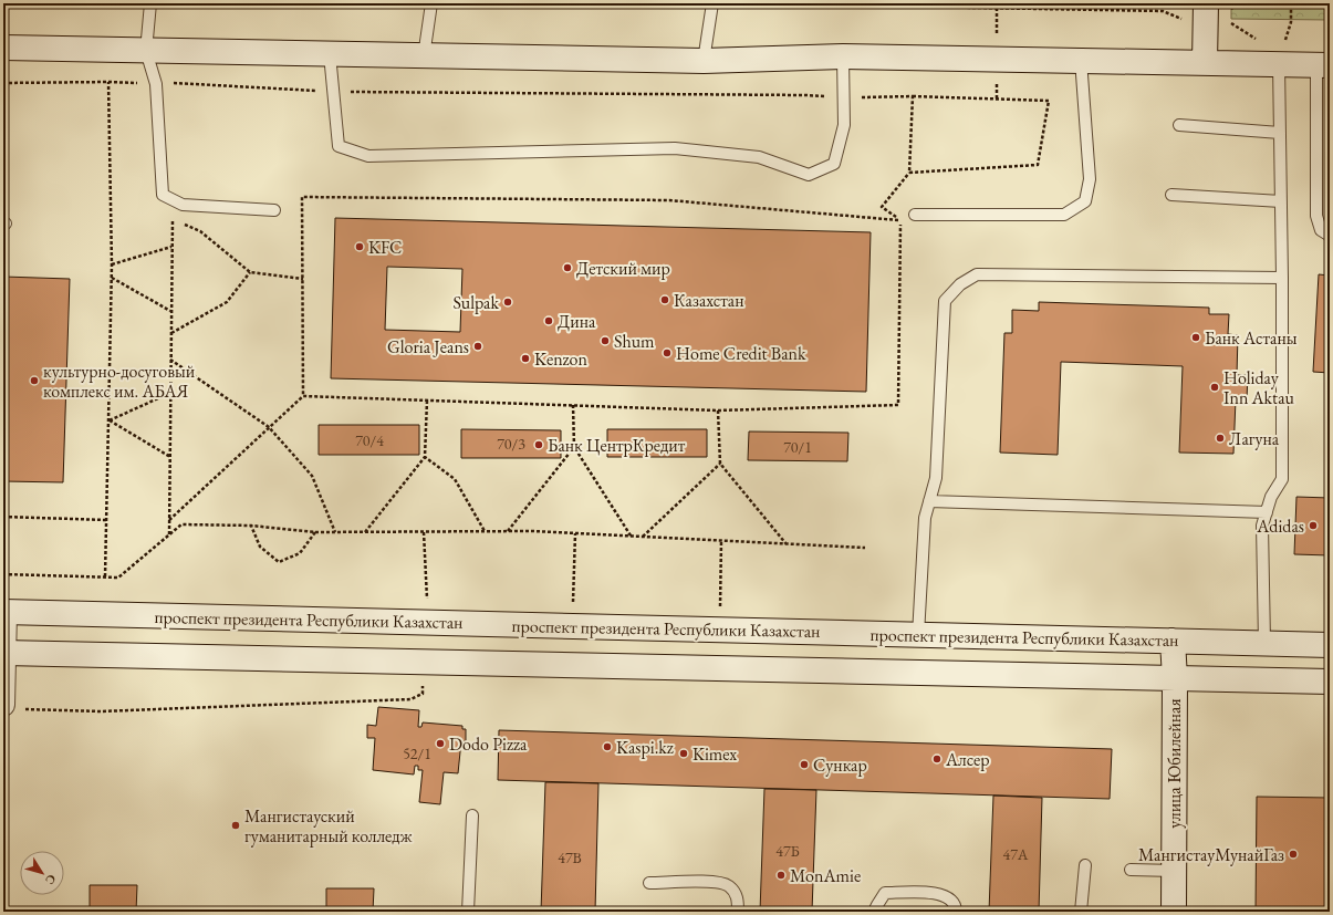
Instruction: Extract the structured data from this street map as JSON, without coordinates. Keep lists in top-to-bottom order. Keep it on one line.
{"streets":{"main road":["проспект президента Республики Казахстан","улица Юбилейная"]},"crossings":[["проспект президента Республики Казахстан","улица Юбилейная"]],"places":["KFC","Детский мир","Казахстан","Sulpak","Дина","Банк Астаны","Shum","Gloria Jeans","Home Credit Bank","Kenzon","культурно-досуговый комплекс им. АБАЯ","Holiday Inn Aktau","Лагуна","Банк ЦентрКредит","Adidas","Dodo Pizza","Kaspi.kz","Kimex","Алсер","Сункар","Мангистауский гуманитарный колледж","МангистауМунайГаз","MonAmie"],"house_numbers":["70/4","70/3","70/1","52/1","47Б","47А","47В"],"north":"bottom right"}
